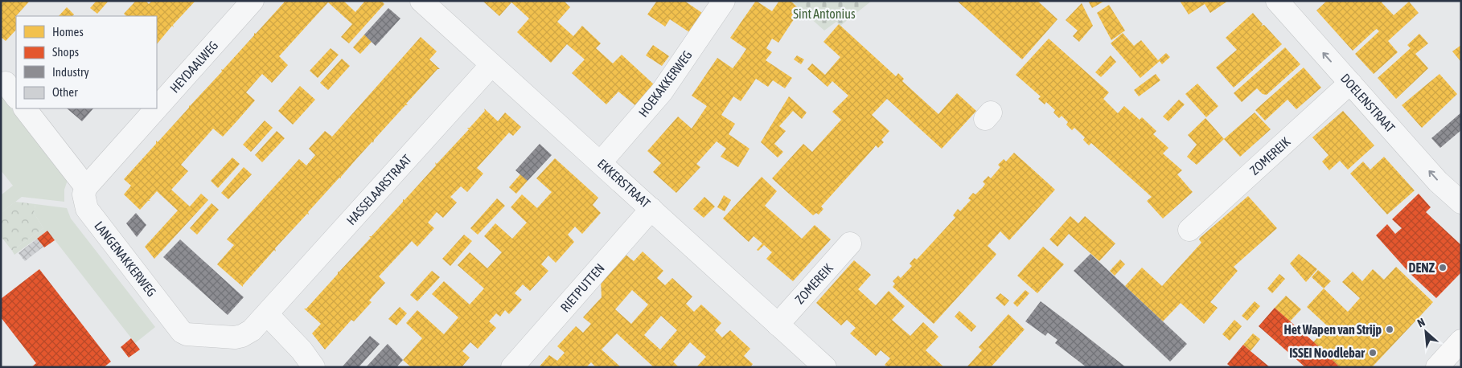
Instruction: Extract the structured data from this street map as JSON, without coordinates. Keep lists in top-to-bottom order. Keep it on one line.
{"streets":{"street":["HEYDAALWEG","HOEKAKKERWEG","DOELENSTRAAT","ZOMEREIK","EKKERSTRAAT","HASSELAARSTRAAT","LANGENAKKERWEG","RIETPUTTEN"]},"crossings":[["HEYDAALWEG","LANGENAKKERWEG"],["HOEKAKKERWEG","EKKERSTRAAT"],["DOELENSTRAAT","ZOMEREIK"],["ZOMEREIK","EKKERSTRAAT"],["EKKERSTRAAT","HASSELAARSTRAAT"],["EKKERSTRAAT","RIETPUTTEN"],["HASSELAARSTRAAT","LANGENAKKERWEG"]],"one_way":["DOELENSTRAAT"],"parks":["Sint Antonius"],"places":["DENZ","Het Wapen van Strijp","ISSEI Noodlebar"],"legend":["Homes","Shops","Industry","Other"],"north":"top left"}
